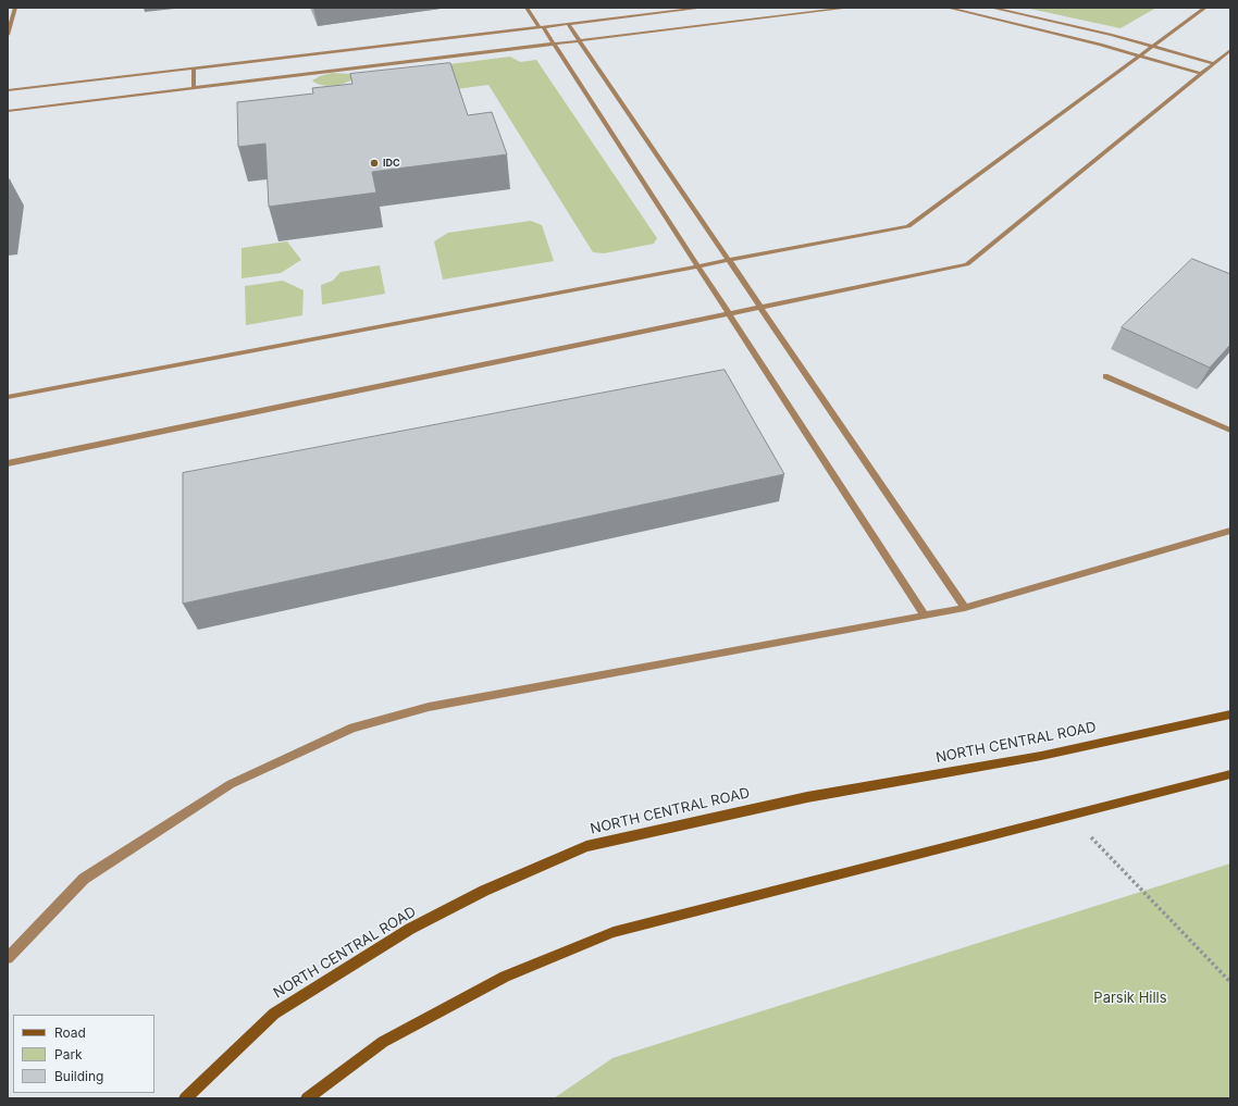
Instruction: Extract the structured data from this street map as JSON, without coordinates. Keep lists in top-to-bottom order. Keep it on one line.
{"streets":{"main road":["NORTH CENTRAL ROAD"]},"parks":["Parsik Hills"],"places":["IDC"],"legend":["Road","Park","Building"]}
